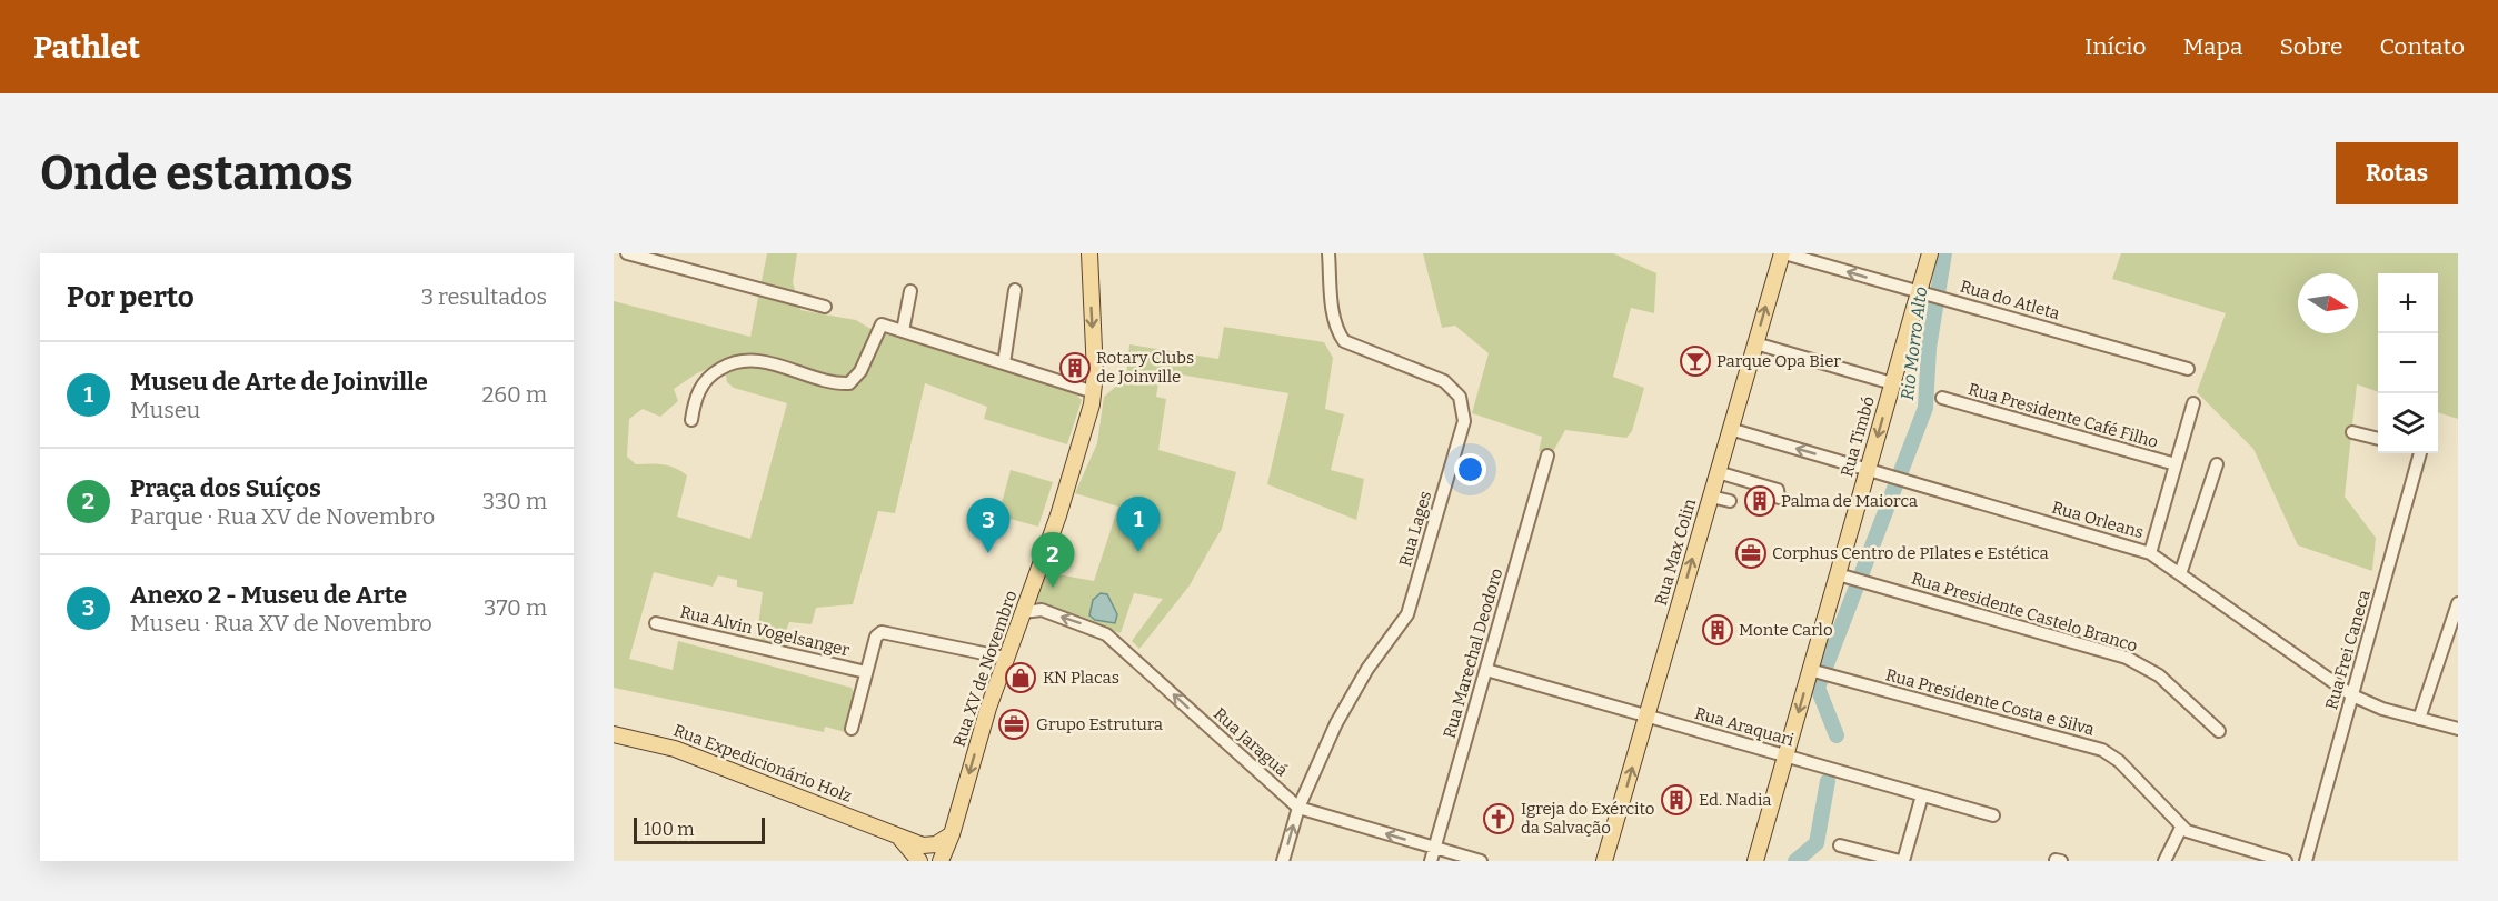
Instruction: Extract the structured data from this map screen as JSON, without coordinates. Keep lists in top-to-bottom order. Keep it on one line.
{"streets":{"main road":["Rua Timbó","Rua Max Colin","Rua XV de Novembro","Rua Expedicionário Holz"],"street":["Rua do Atleta","Rua Presidente Café Filho","Rua Orleans","Rua Lages","Rua Presidente Castelo Branco","Rua Alvin Vogelsanger","Rua Frei Caneca","Rua Marechal Deodoro","Rua Presidente Costa e Silva","Rua Araquari","Rua Jaraguá"]},"crossings":[["Rua do Atleta","Rua Timbó"],["Rua do Atleta","Rua Max Colin"],["Rua Timbó","Rua Orleans"],["Rua Timbó","Rua Presidente Castelo Branco"],["Rua Timbó","Rua Presidente Costa e Silva"],["Rua Timbó","Rua Araquari"],["Rua Orleans","Rua Max Colin"],["Rua Orleans","Rua Frei Caneca"],["Rua Lages","Rua Jaraguá"],["Rua Max Colin","Rua Araquari"],["Rua Marechal Deodoro","Rua Araquari"],["Rua Marechal Deodoro","Rua Jaraguá"],["Rua XV de Novembro","Rua Jaraguá"],["Rua XV de Novembro","Rua Expedicionário Holz"]],"one_way":["Rua Max Colin","Rua XV de Novembro","Rua Jaraguá"],"water":["Rio Morro Alto"],"places":{"bar":["Parque Opa Bier"],"building":["Rotary Clubs de Joinville","Palma de Maiorca","Monte Carlo","Ed. Nadia"],"office":["Corphus Centro de PIlates e Estética","Grupo Estrutura"],"shop":["KN Placas"],"church":["Igreja do Exército da Salvação"]},"scale_bar":"100 m","north":"right","page":{"header":"Pathlet","nav":["Início","Mapa","Sobre","Contato"],"buttons":"Rotas","title":"Onde estamos","heading":["Por perto","3 resultados"],"map_buttons":["+","−"],"list":[{"mark":"1","name":"Museu de Arte de Joinville","note":"Museu","value":"260 m"},{"mark":"2","name":"Praça dos Suíços","note":"Parque · Rua XV de Novembro","value":"330 m"},{"mark":"3","name":"Anexo 2 - Museu de Arte","note":"Museu · Rua XV de Novembro","value":"370 m"}],"pins":["1","3","2"],"scale":"100 m"}}
